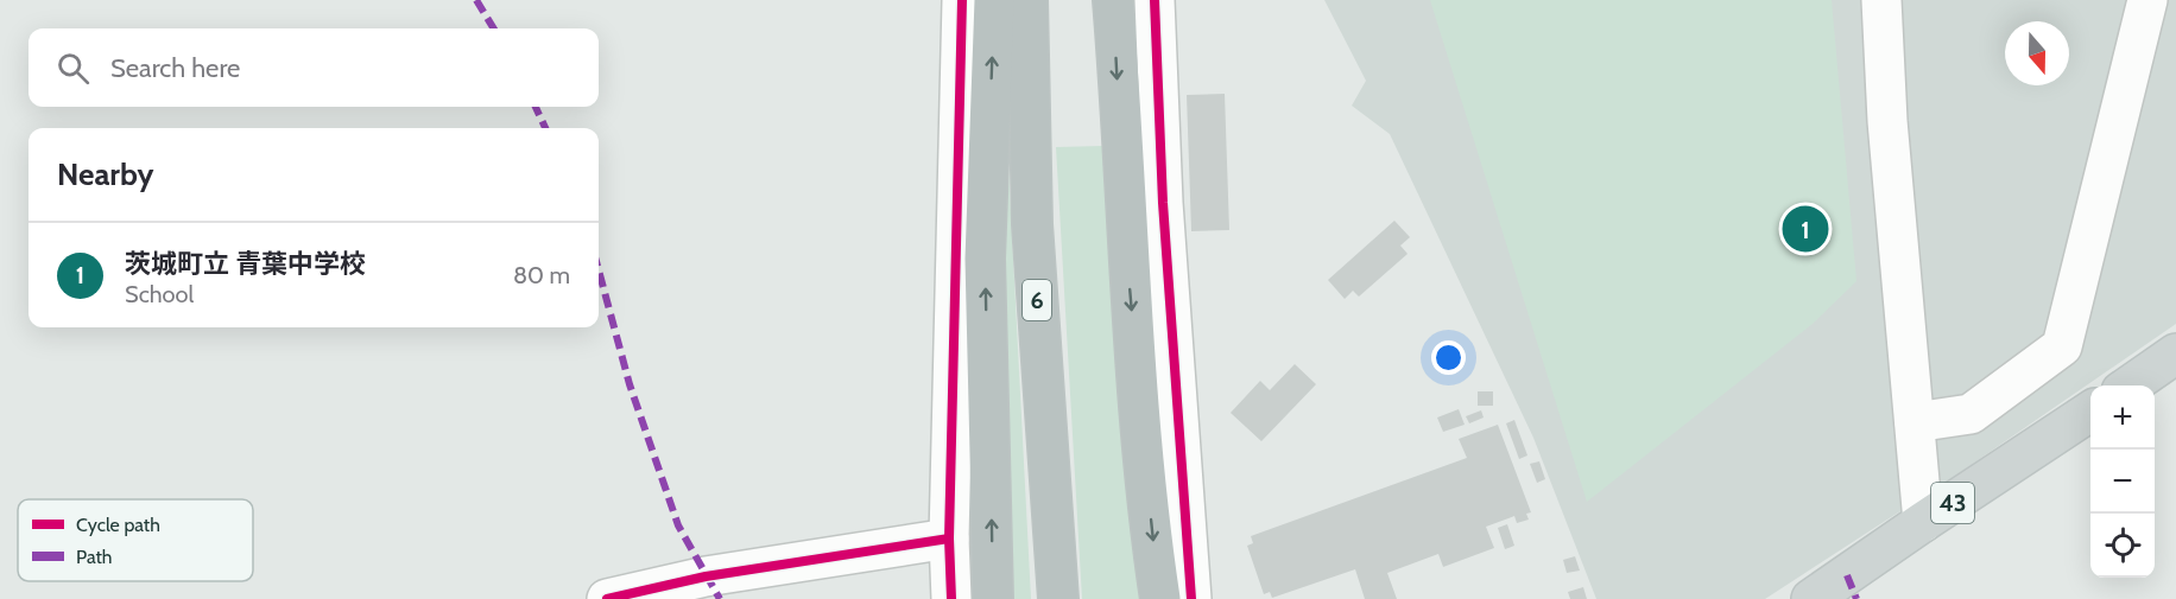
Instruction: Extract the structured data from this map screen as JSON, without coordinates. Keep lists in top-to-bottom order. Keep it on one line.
{"streets":{"highway":["6"],"main road":["43"]},"legend":["Cycle path","Path"],"north":"bottom","page":{"search":"Search here","heading":"Nearby","pins":"1","list":[{"mark":"1","name":"茨城町立 青葉中学校","note":"School","value":"80 m"}],"map_buttons":["+","−"]}}
